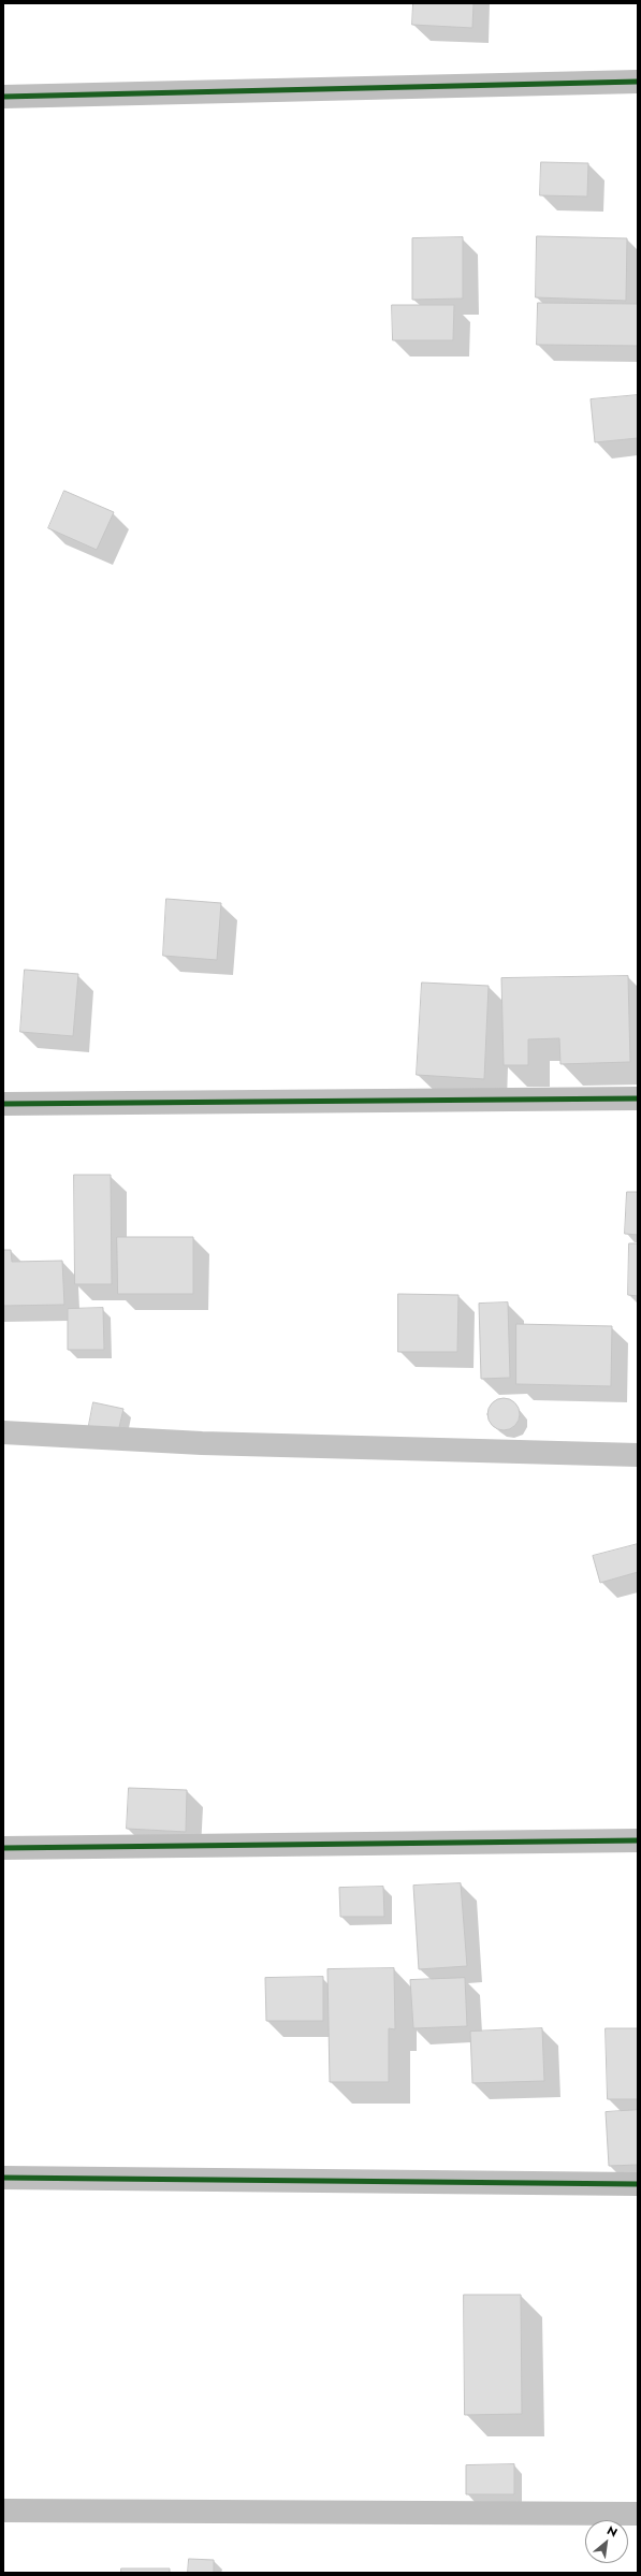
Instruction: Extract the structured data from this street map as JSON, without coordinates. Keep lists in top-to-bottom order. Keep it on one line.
{"north":"top right"}
